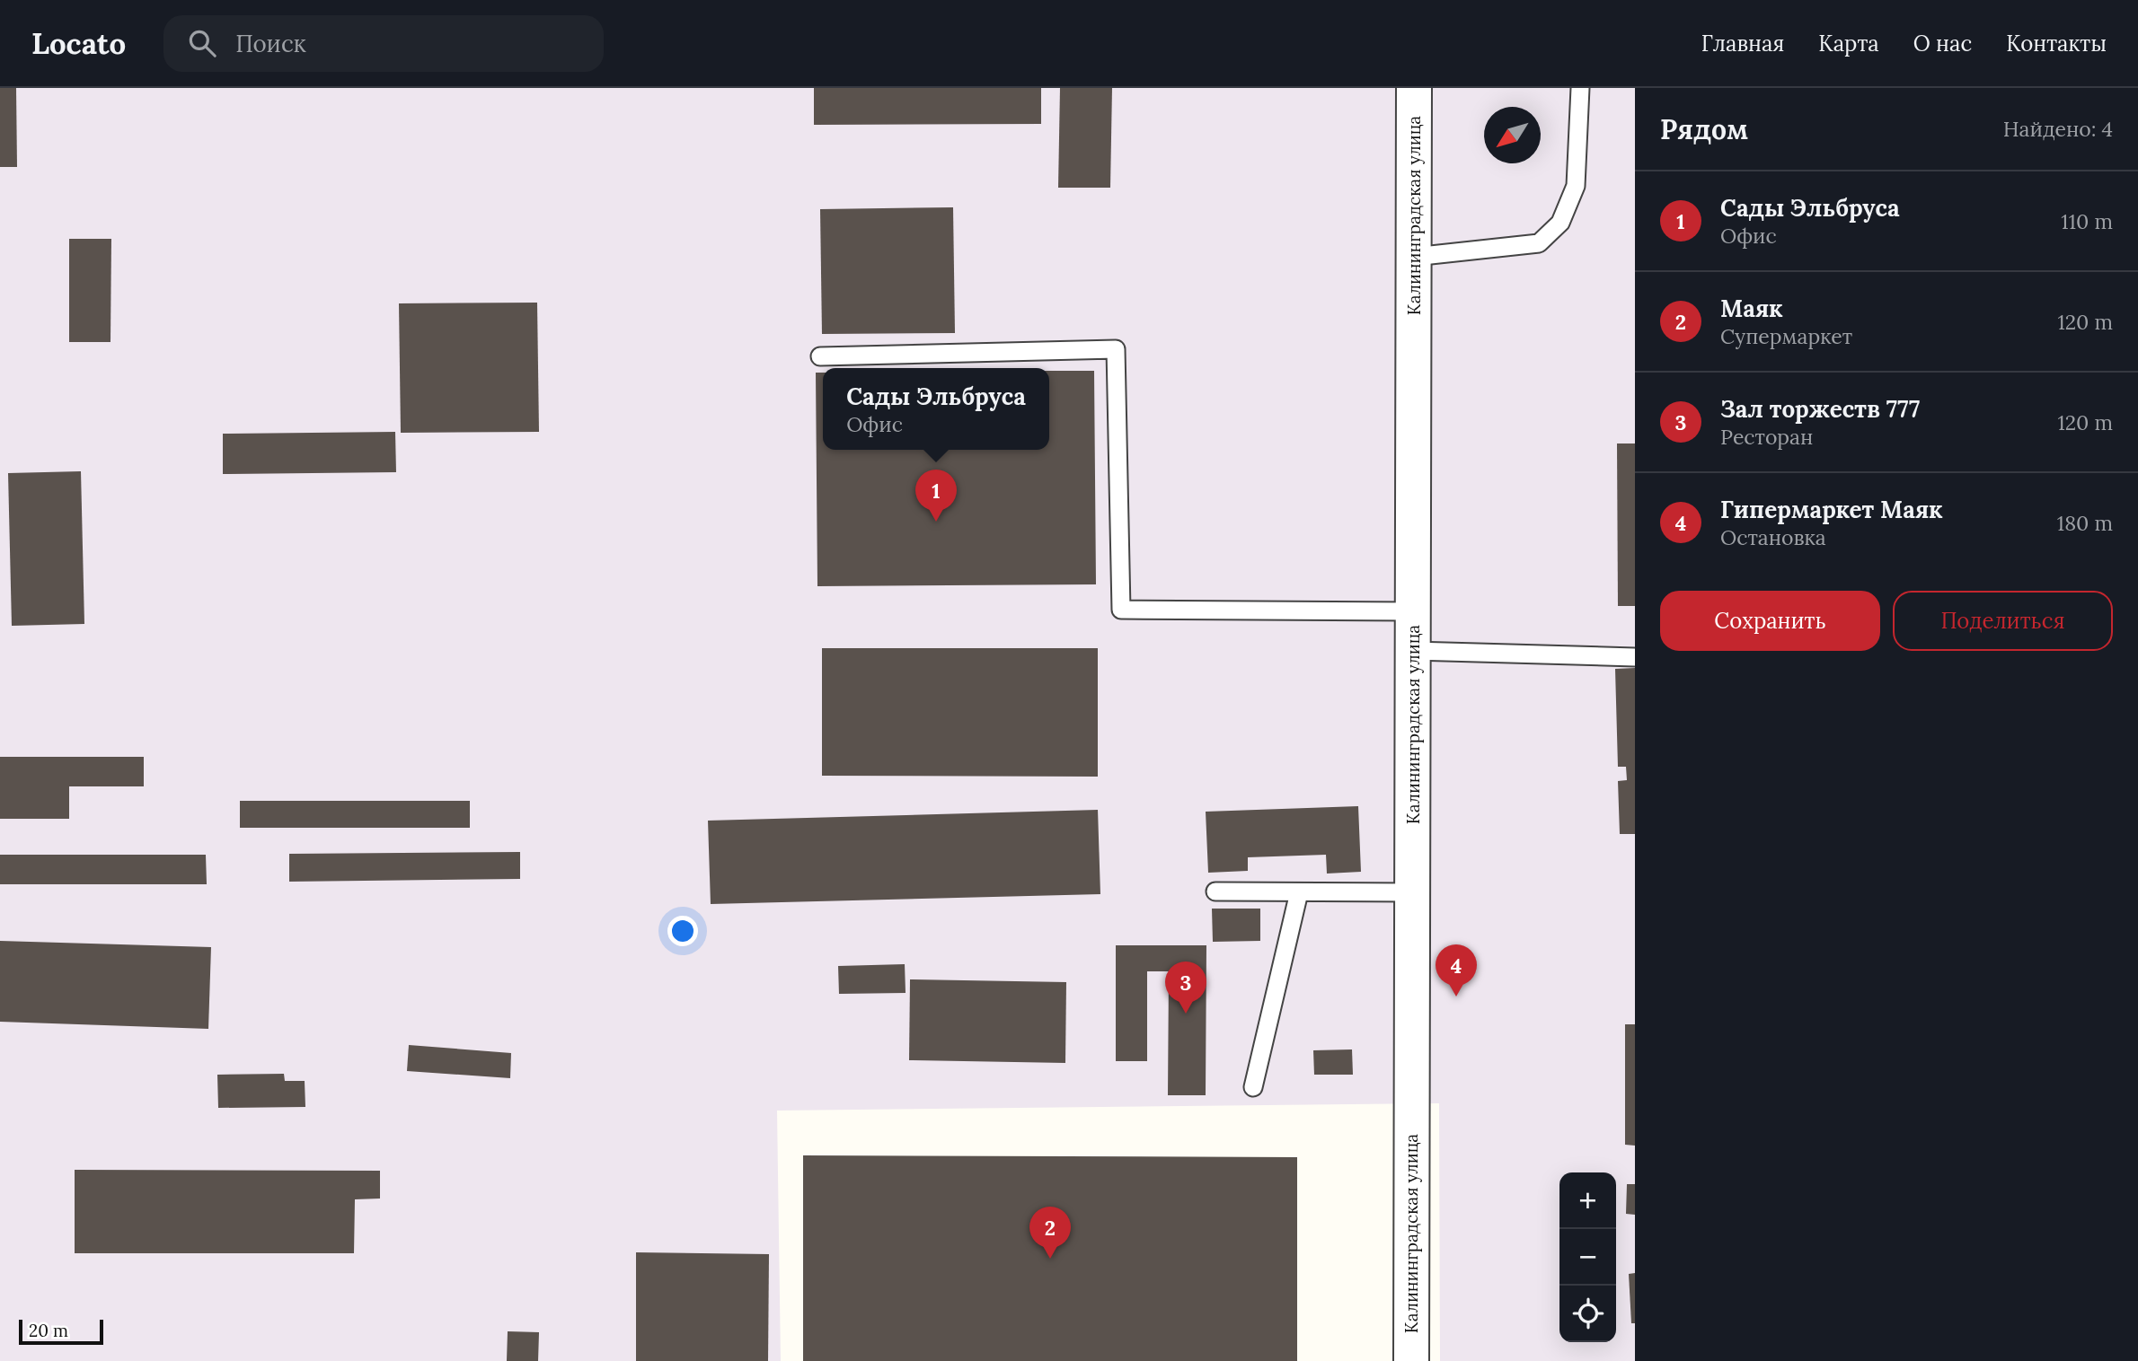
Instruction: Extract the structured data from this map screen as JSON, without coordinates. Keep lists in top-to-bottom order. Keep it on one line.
{"streets":{"street":["Калининградская улица"]},"scale_bar":"20 m","north":"bottom left","page":{"header":"Locato","search":"Поиск","nav":["Главная","Карта","О нас","Контакты"],"heading":["Рядом","Найдено: 4"],"list":[{"mark":"1","name":"Сады Эльбруса","note":"Офис","value":"110 m"},{"mark":"2","name":"Маяк","note":"Супермаркет","value":"120 m"},{"mark":"3","name":"Зал торжеств 777","note":"Ресторан","value":"120 m"},{"mark":"4","name":"Гипермаркет Маяк","note":"Остановка","value":"180 m"}],"popup":["Сады Эльбруса","Офис"],"pins":["1","4","3","2"],"buttons":["Сохранить","Поделиться"],"map_buttons":["+","−"],"scale":"20 m"}}
